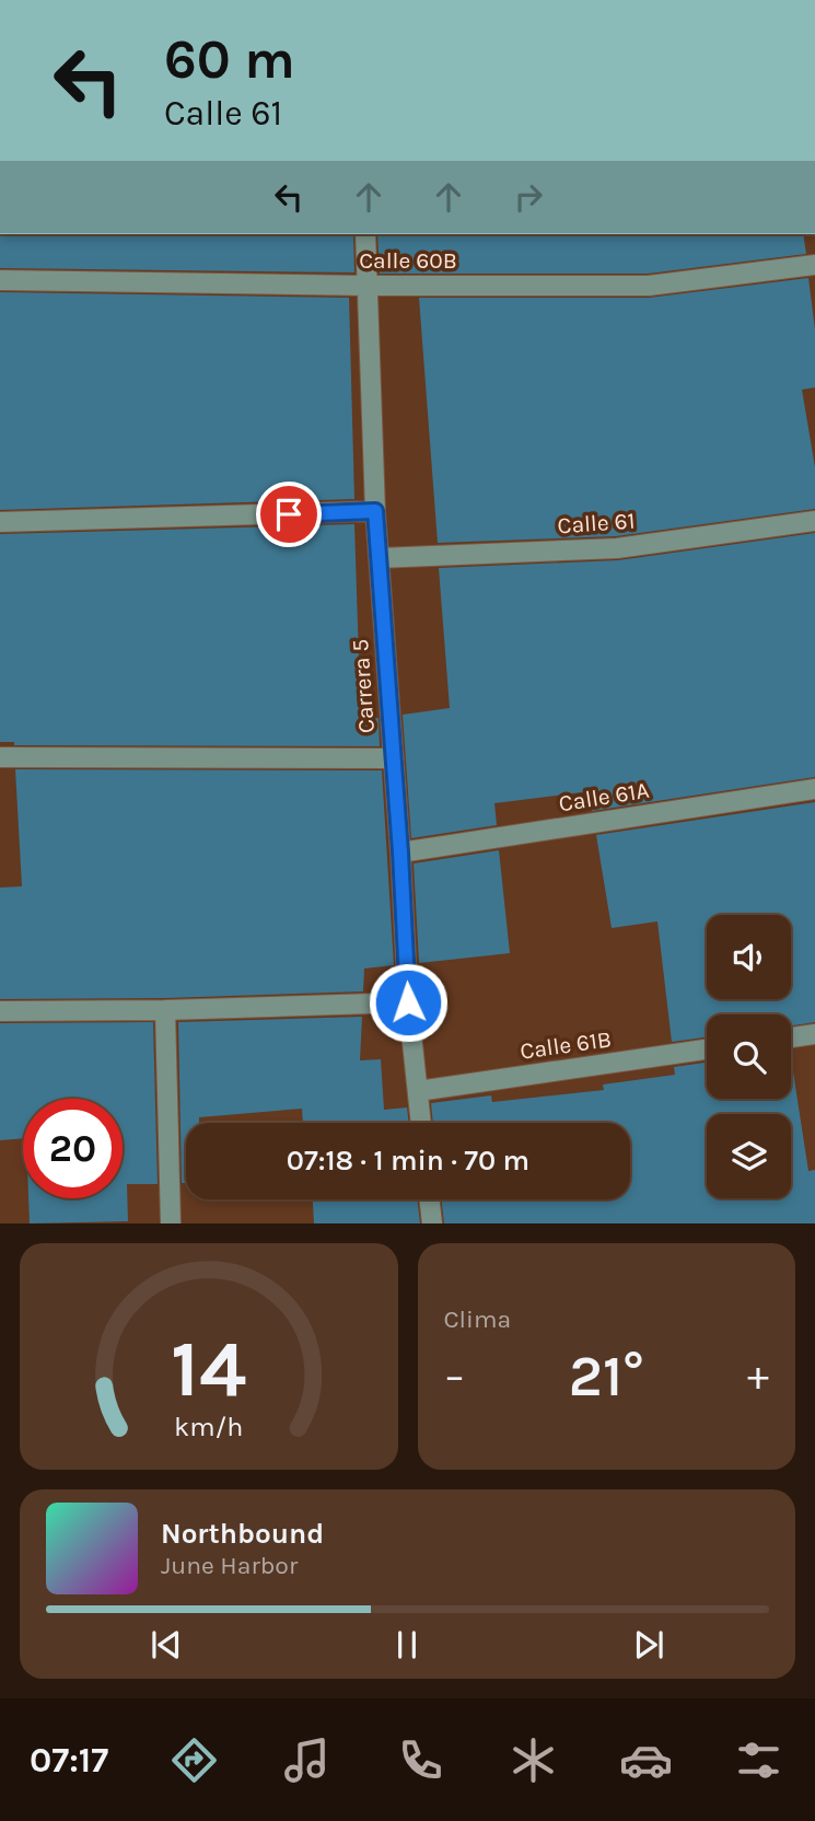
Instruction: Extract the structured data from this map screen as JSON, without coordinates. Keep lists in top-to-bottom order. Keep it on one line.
{"streets":{"street":["Calle 60B","Calle 61","Carrera 5","Calle 61A","Calle 61B"]},"crossings":[["Calle 60B","Carrera 5"],["Calle 61","Carrera 5"],["Carrera 5","Calle 61A"],["Carrera 5","Calle 61B"]],"page":{"turn":["60 m","Calle 61"],"limit":"20","trip":"07:18 · 1 min · 70 m","tile":"Clima","heat":["−","21°","+"],"song":["Northbound","June Harbor"],"tabs":"07:17","gauge":["14","km/h"]}}
